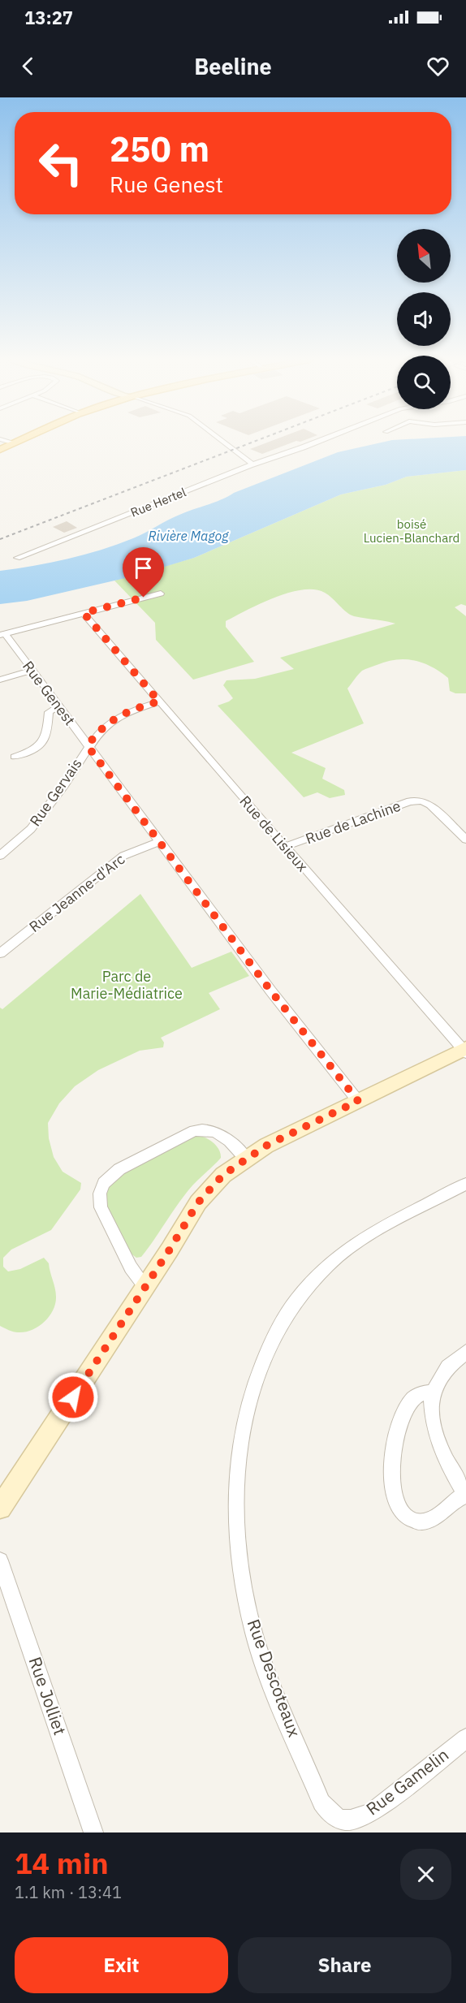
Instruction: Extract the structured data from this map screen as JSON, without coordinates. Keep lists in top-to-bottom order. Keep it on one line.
{"streets":{"street":["Rue Hertel","Rue Genest","Rue Gervais","Rue de Lachine","Rue de Lisieux","Rue Jeanne-d'Arc","Rue Descoteaux","Rue Jolliet","Rue Gamelin"]},"crossings":[["Rue Genest","Rue Gervais"],["Rue Genest","Rue Jeanne-d'Arc"],["Rue Gervais","Rue de Lisieux"],["Rue de Lachine","Rue de Lisieux"],["Rue Descoteaux","Rue Gamelin"]],"water":["Rivière Magog"],"parks":["boisé Lucien-Blanchard","Parc de Marie-Médiatrice"],"north":"top left","page":{"status":"13:27","header":"Beeline","turn":["250 m","Rue Genest"],"heading":["14 min","1.1 km · 13:41"],"buttons":["Exit","Share"]}}
